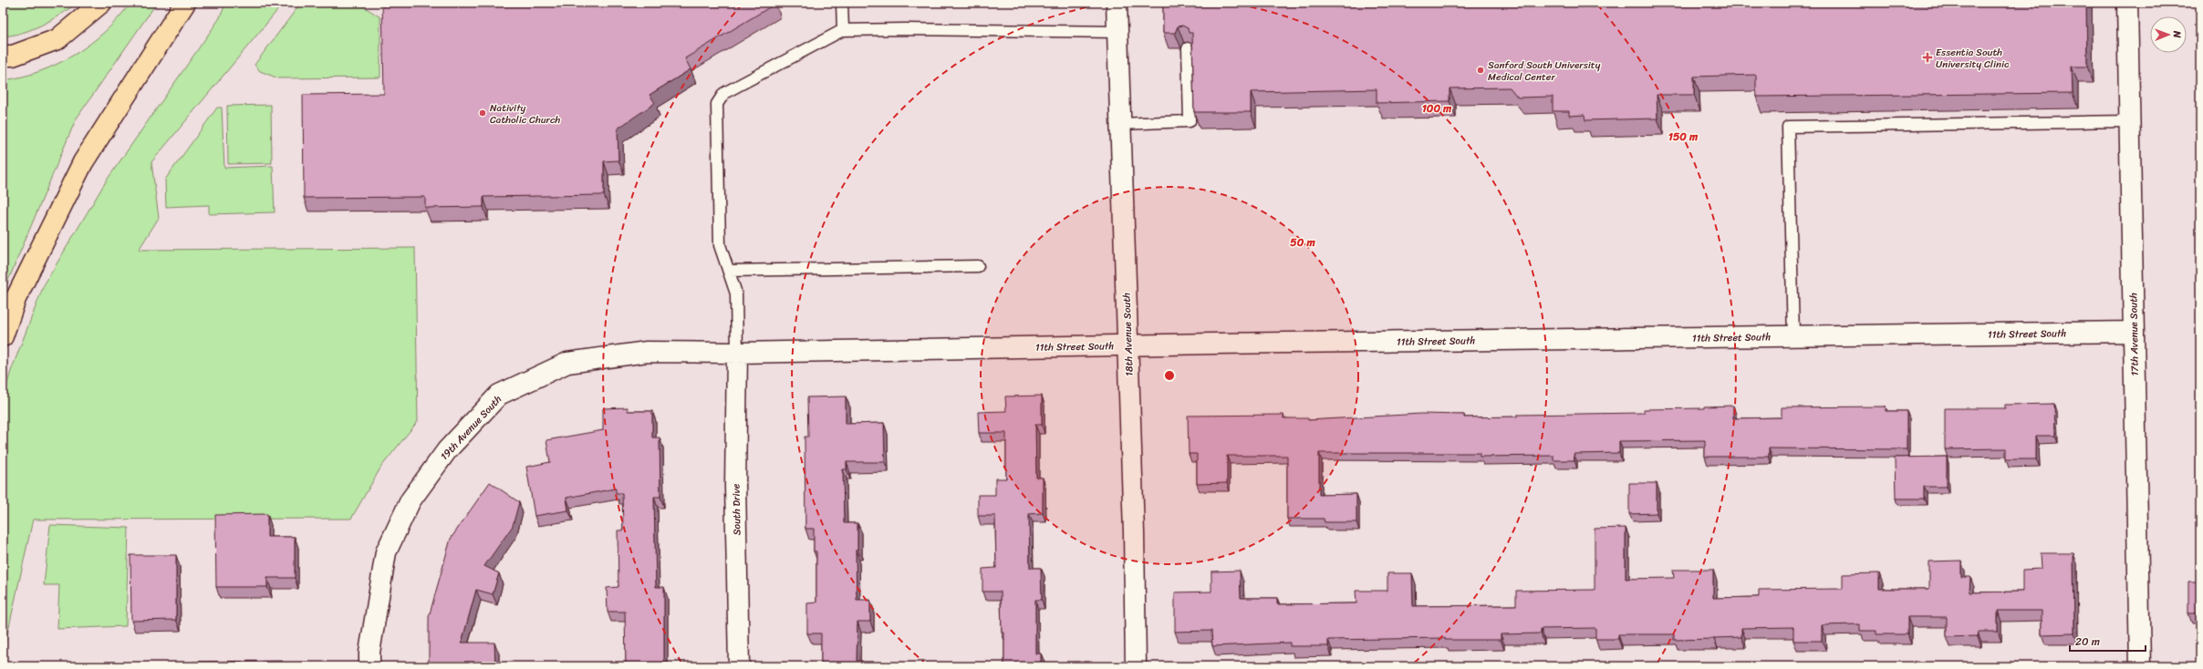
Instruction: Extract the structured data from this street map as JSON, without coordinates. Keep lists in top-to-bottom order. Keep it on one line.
{"streets":{"street":["11th Street South","18th Avenue South","17th Avenue South","19th Avenue South","South Drive"]},"crossings":[["11th Street South","18th Avenue South"],["11th Street South","17th Avenue South"],["11th Street South","19th Avenue South"],["11th Street South","South Drive"],["19th Avenue South","South Drive"]],"places":{"health":["Essentia South University Clinic"],"other":["Sanford South University Medical Center","Nativity Catholic Church"]},"scale_bar":"20 m","north":"right","rings":["100 m","150 m","50 m"]}
